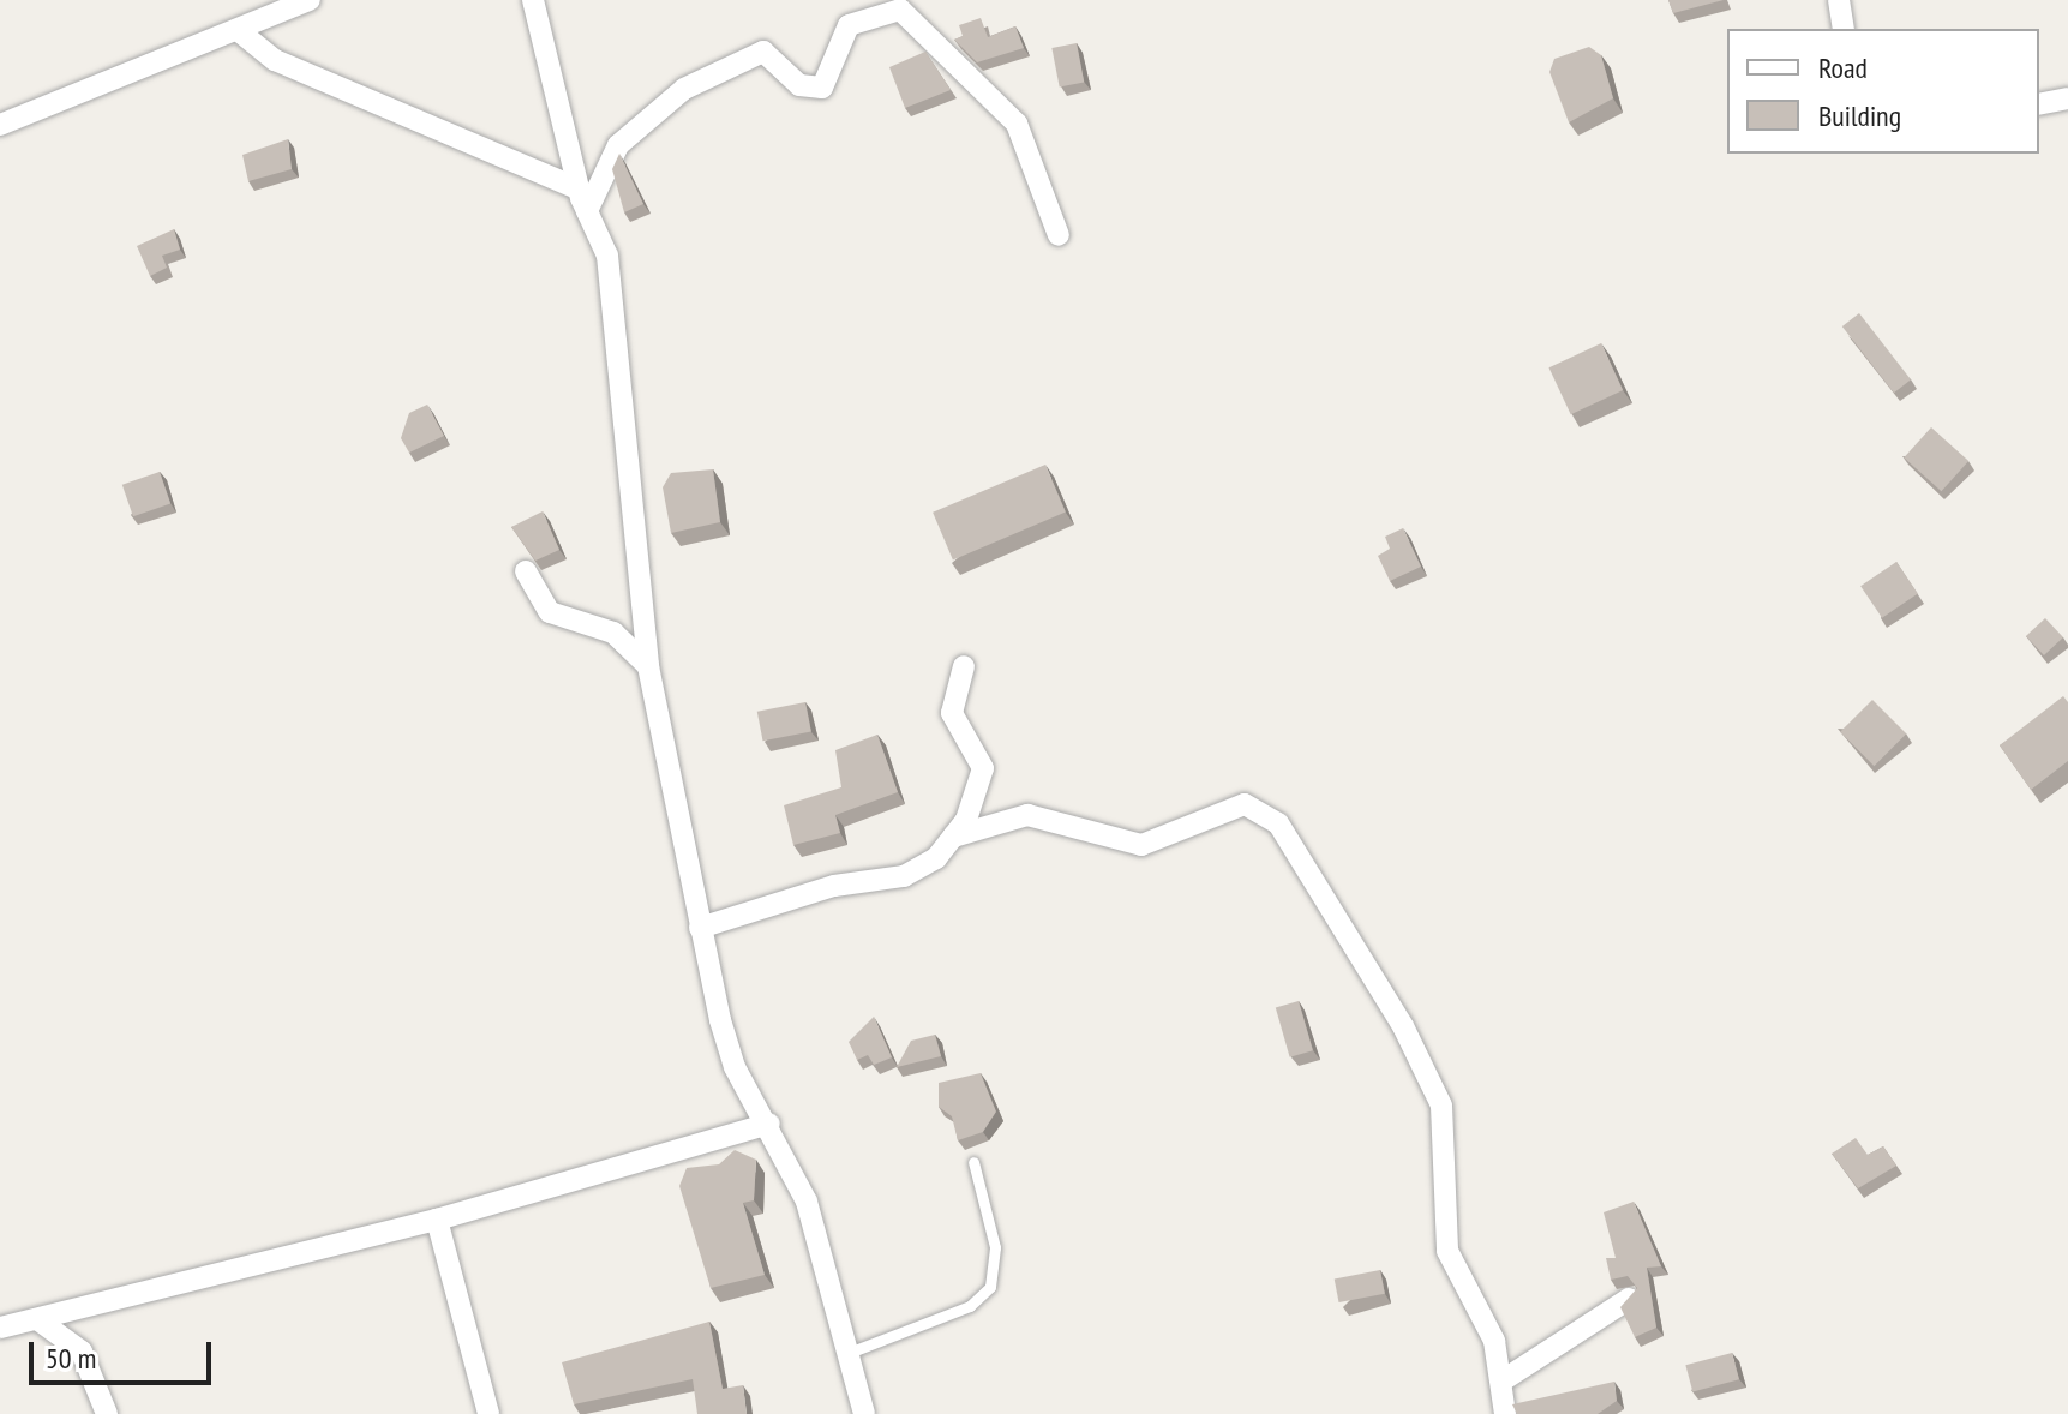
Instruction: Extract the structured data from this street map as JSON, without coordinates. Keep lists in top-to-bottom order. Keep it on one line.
{"legend":["Road","Building"],"scale_bar":"50 m"}
